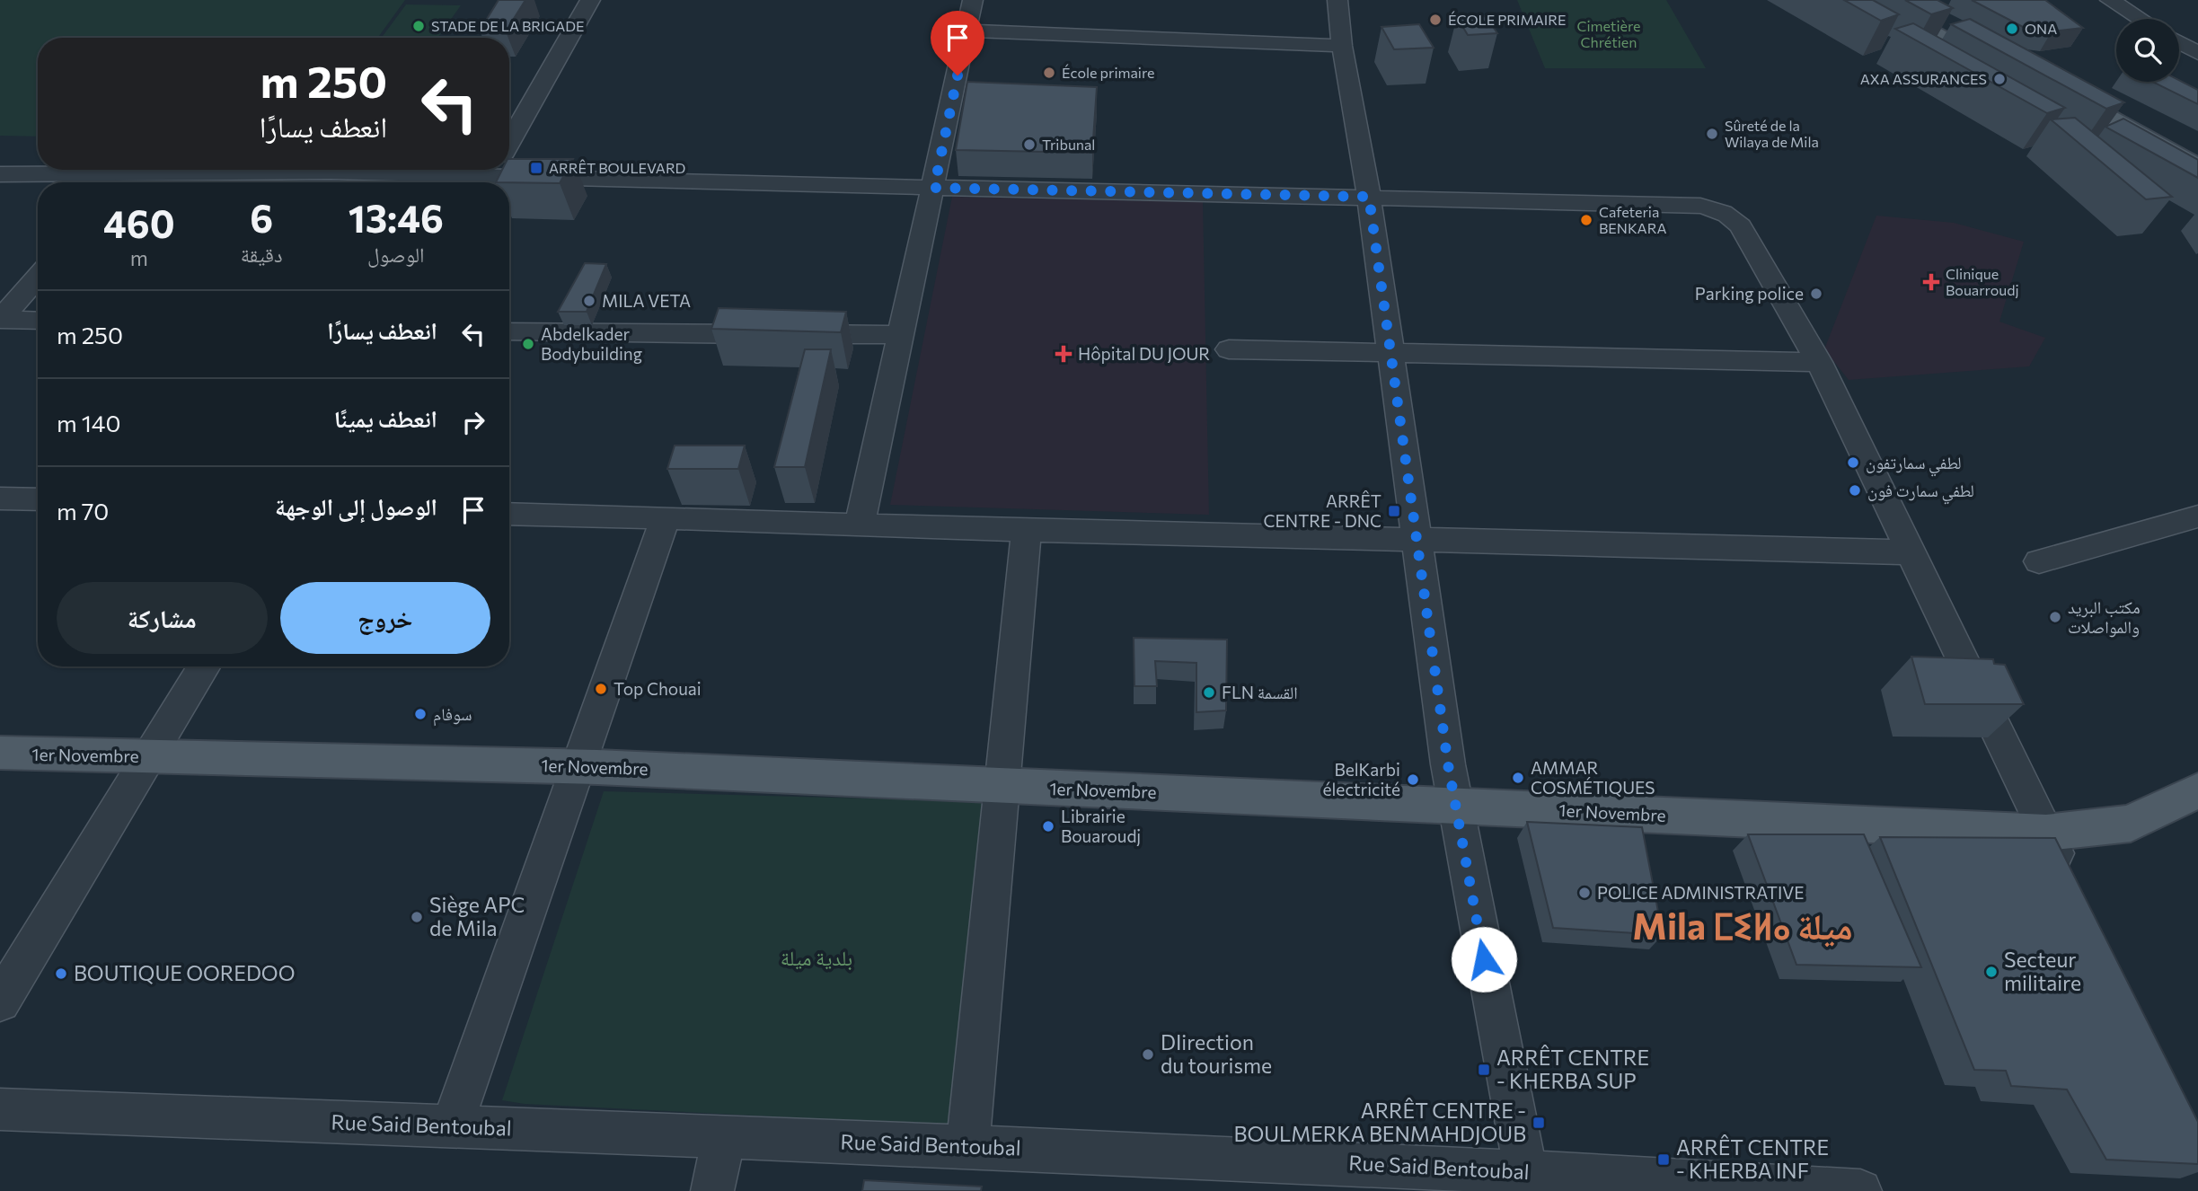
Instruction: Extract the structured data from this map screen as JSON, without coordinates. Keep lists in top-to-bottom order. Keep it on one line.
{"streets":{"main road":["1er Novembre"],"street":["Rue Said Bentoubal"]},"districts":["Mila ⵎⵉⵍⴰ ميلة"],"parks":["Cimetière Chrétien","بلدية ميلة"],"places":{"other":["ÉCOLE PRIMAIRE","STADE DE LA BRIGADE","ONA","École primaire","AXA ASSURANCES","Sûreté de la Wilaya de Mila","Tribunal","Cafeteria BENKARA","Parking police","MILA VETA","Abdelkader Bodybuilding","لطفي سمارتفون","لطفي سمارت فون","مكتب البريد والمواصلات","Top Chouai","FLN القسمة","سوفام","AMMAR COSMÉTIQUES","BelKarbi électricité","Librairie Bouaroudj","POLICE ADMINISTRATIVE","Siège APC de Mila","Secteur militaire","BOUTIQUE OOREDOO","DIirection du tourisme"],"transit":["ARRÊT BOULEVARD","ARRÊT CENTRE - DNC","ARRÊT CENTRE - KHERBA SUP","ARRÊT CENTRE - BOULMERKA BENMAHDJOUB","ARRÊT CENTRE - KHERBA INF"],"health":["Clinique Bouarroudj","Hôpital DU JOUR"]},"page":{"turn":["250 m","انعطف يسارًا"],"eta":["13:46","الوصول","6","دقيقة","460","m"],"list":[{"name":"انعطف يسارًا","value":"250 m"},{"name":"انعطف يمينًا","value":"140 m"},{"name":"الوصول إلى الوجهة","value":"70 m"}],"buttons":["خروج","مشاركة"]}}
